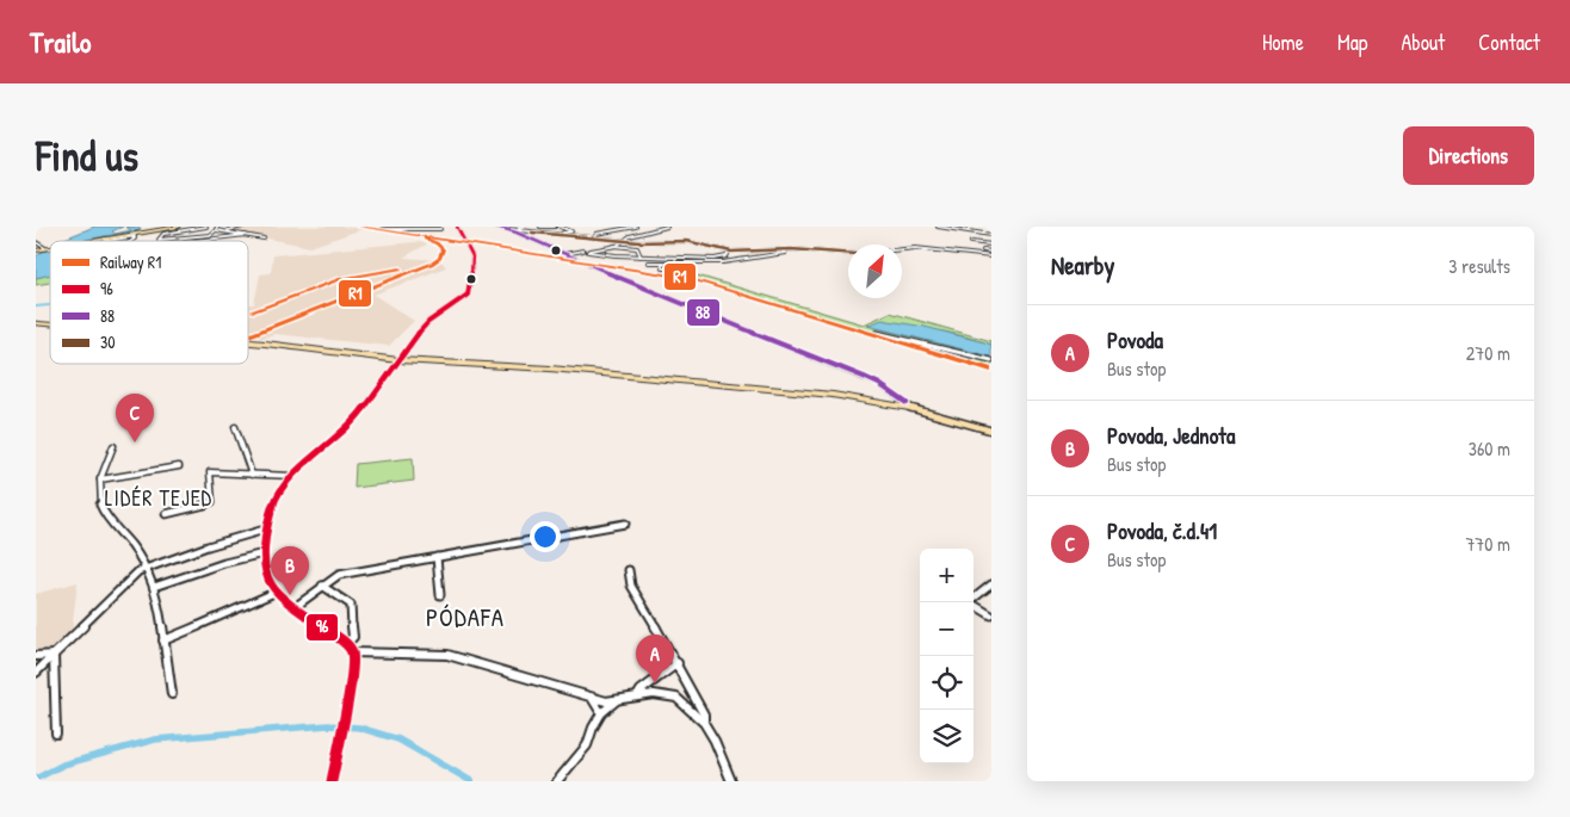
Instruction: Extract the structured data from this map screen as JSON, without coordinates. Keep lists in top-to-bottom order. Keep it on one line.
{"districts":["LIDÉR TEJED","PÓDAFA"],"lines":["rail line R1","transit line 96","transit line 88","transit line 30"],"legend":["Railway R1","96","88","30"],"north":"top right","page":{"header":"Trailo","nav":["Home","Map","About","Contact"],"buttons":"Directions","title":"Find us","heading":["Nearby","3 results"],"list":[{"mark":"A","name":"Povoda","note":"Bus stop","value":"270 m"},{"mark":"B","name":"Povoda, Jednota","note":"Bus stop","value":"360 m"},{"mark":"C","name":"Povoda, č.d.41","note":"Bus stop","value":"770 m"}],"pins":["C","B","A"],"map_buttons":["+","−"]}}
